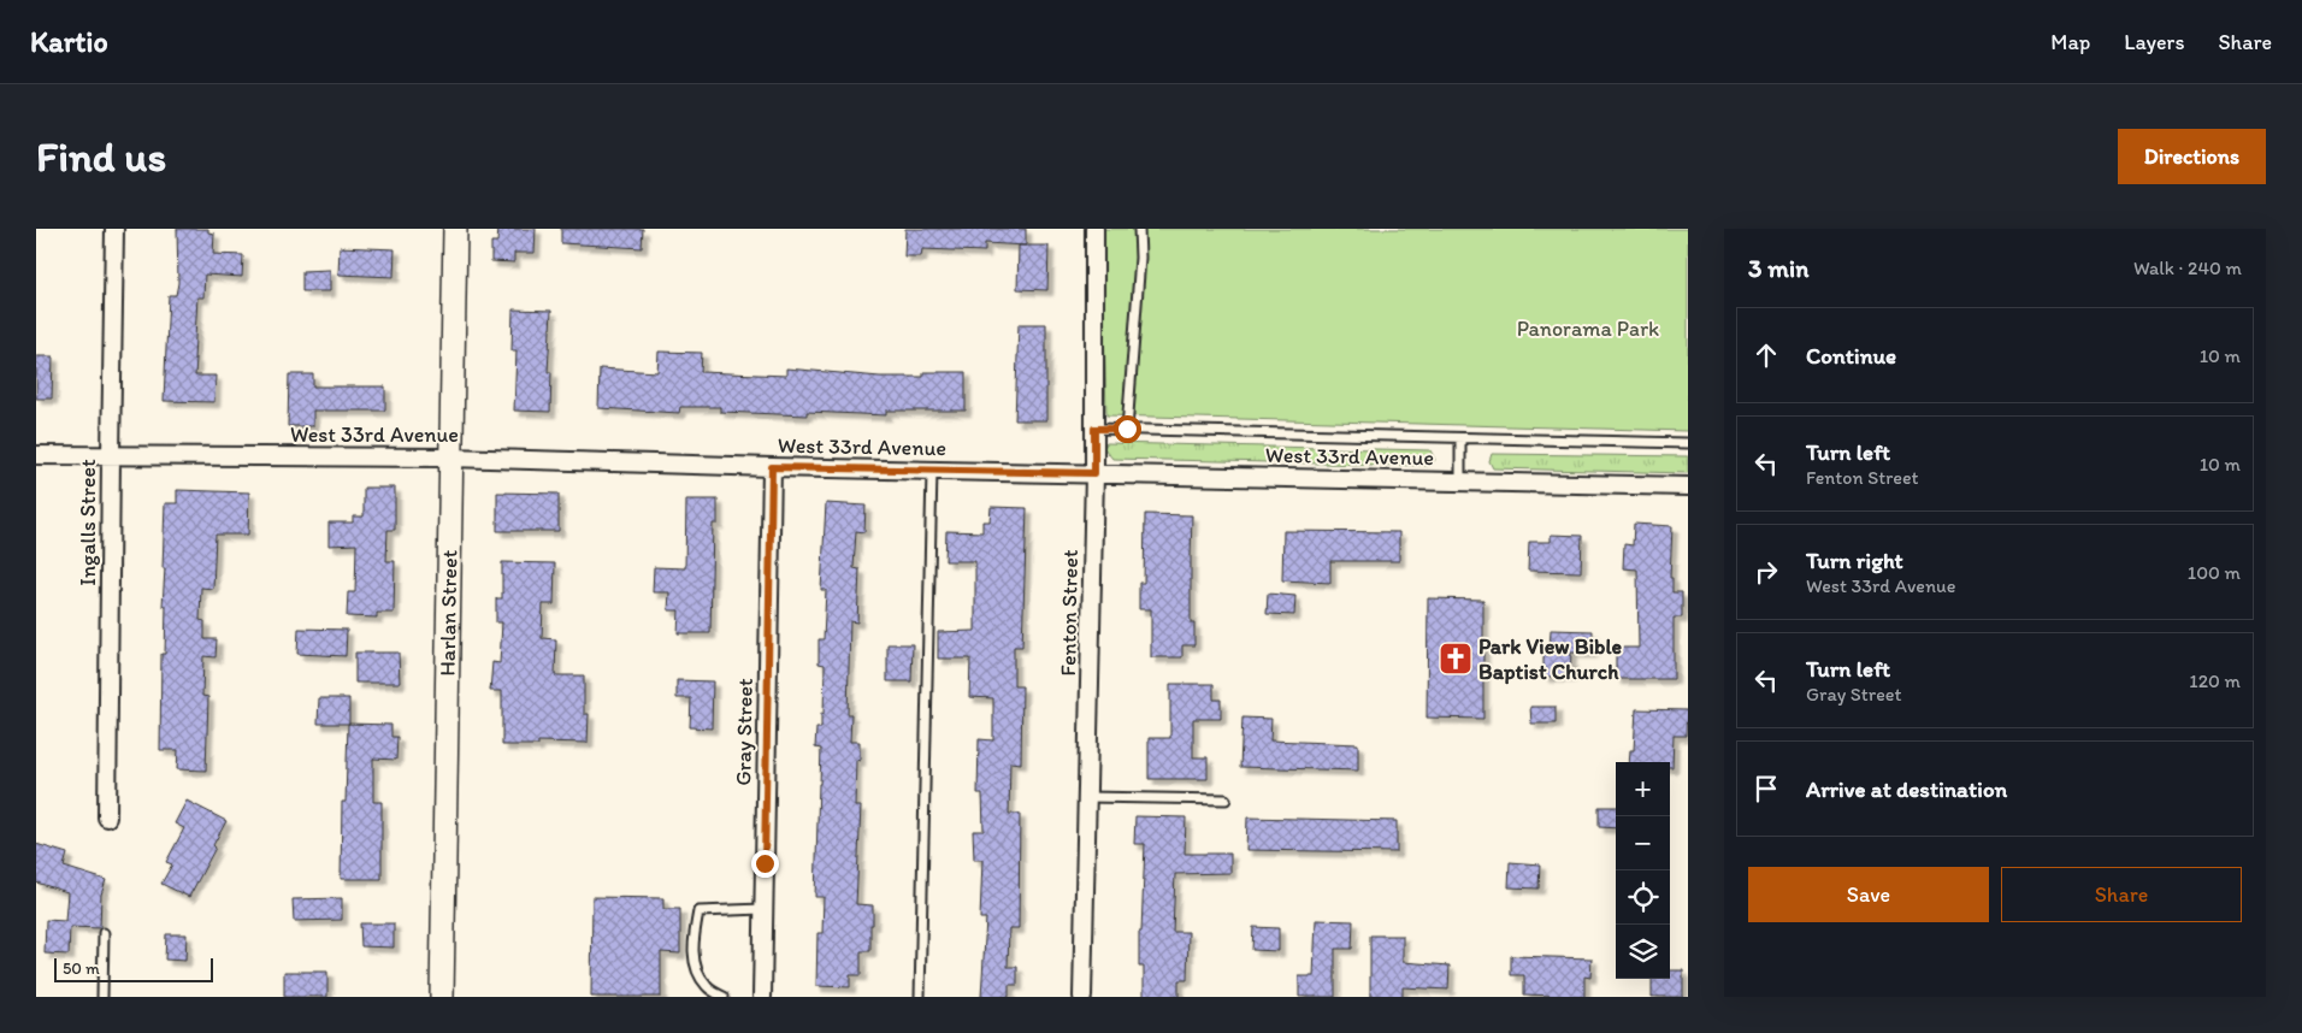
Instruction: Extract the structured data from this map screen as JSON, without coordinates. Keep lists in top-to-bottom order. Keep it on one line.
{"streets":{"street":["West 33rd Avenue","Ingalls Street","Harlan Street","Fenton Street","Gray Street"]},"crossings":[["West 33rd Avenue","Ingalls Street"],["West 33rd Avenue","Harlan Street"],["West 33rd Avenue","Fenton Street"],["West 33rd Avenue","Gray Street"]],"parks":["Panorama Park"],"places":{"church":["Park View Bible Baptist Church"]},"scale_bar":"50 m","page":{"header":"Kartio","nav":["Map","Layers","Share"],"buttons":["Directions",["Save","Share"]],"title":"Find us","heading":["3 min","Walk · 240 m"],"list":[["Continue","10 m"],["Turn left","Fenton Street","10 m"],["Turn right","West 33rd Avenue","100 m"],["Turn left","Gray Street","120 m"],"Arrive at destination"],"map_buttons":["+","−"],"scale":"50 m"}}
